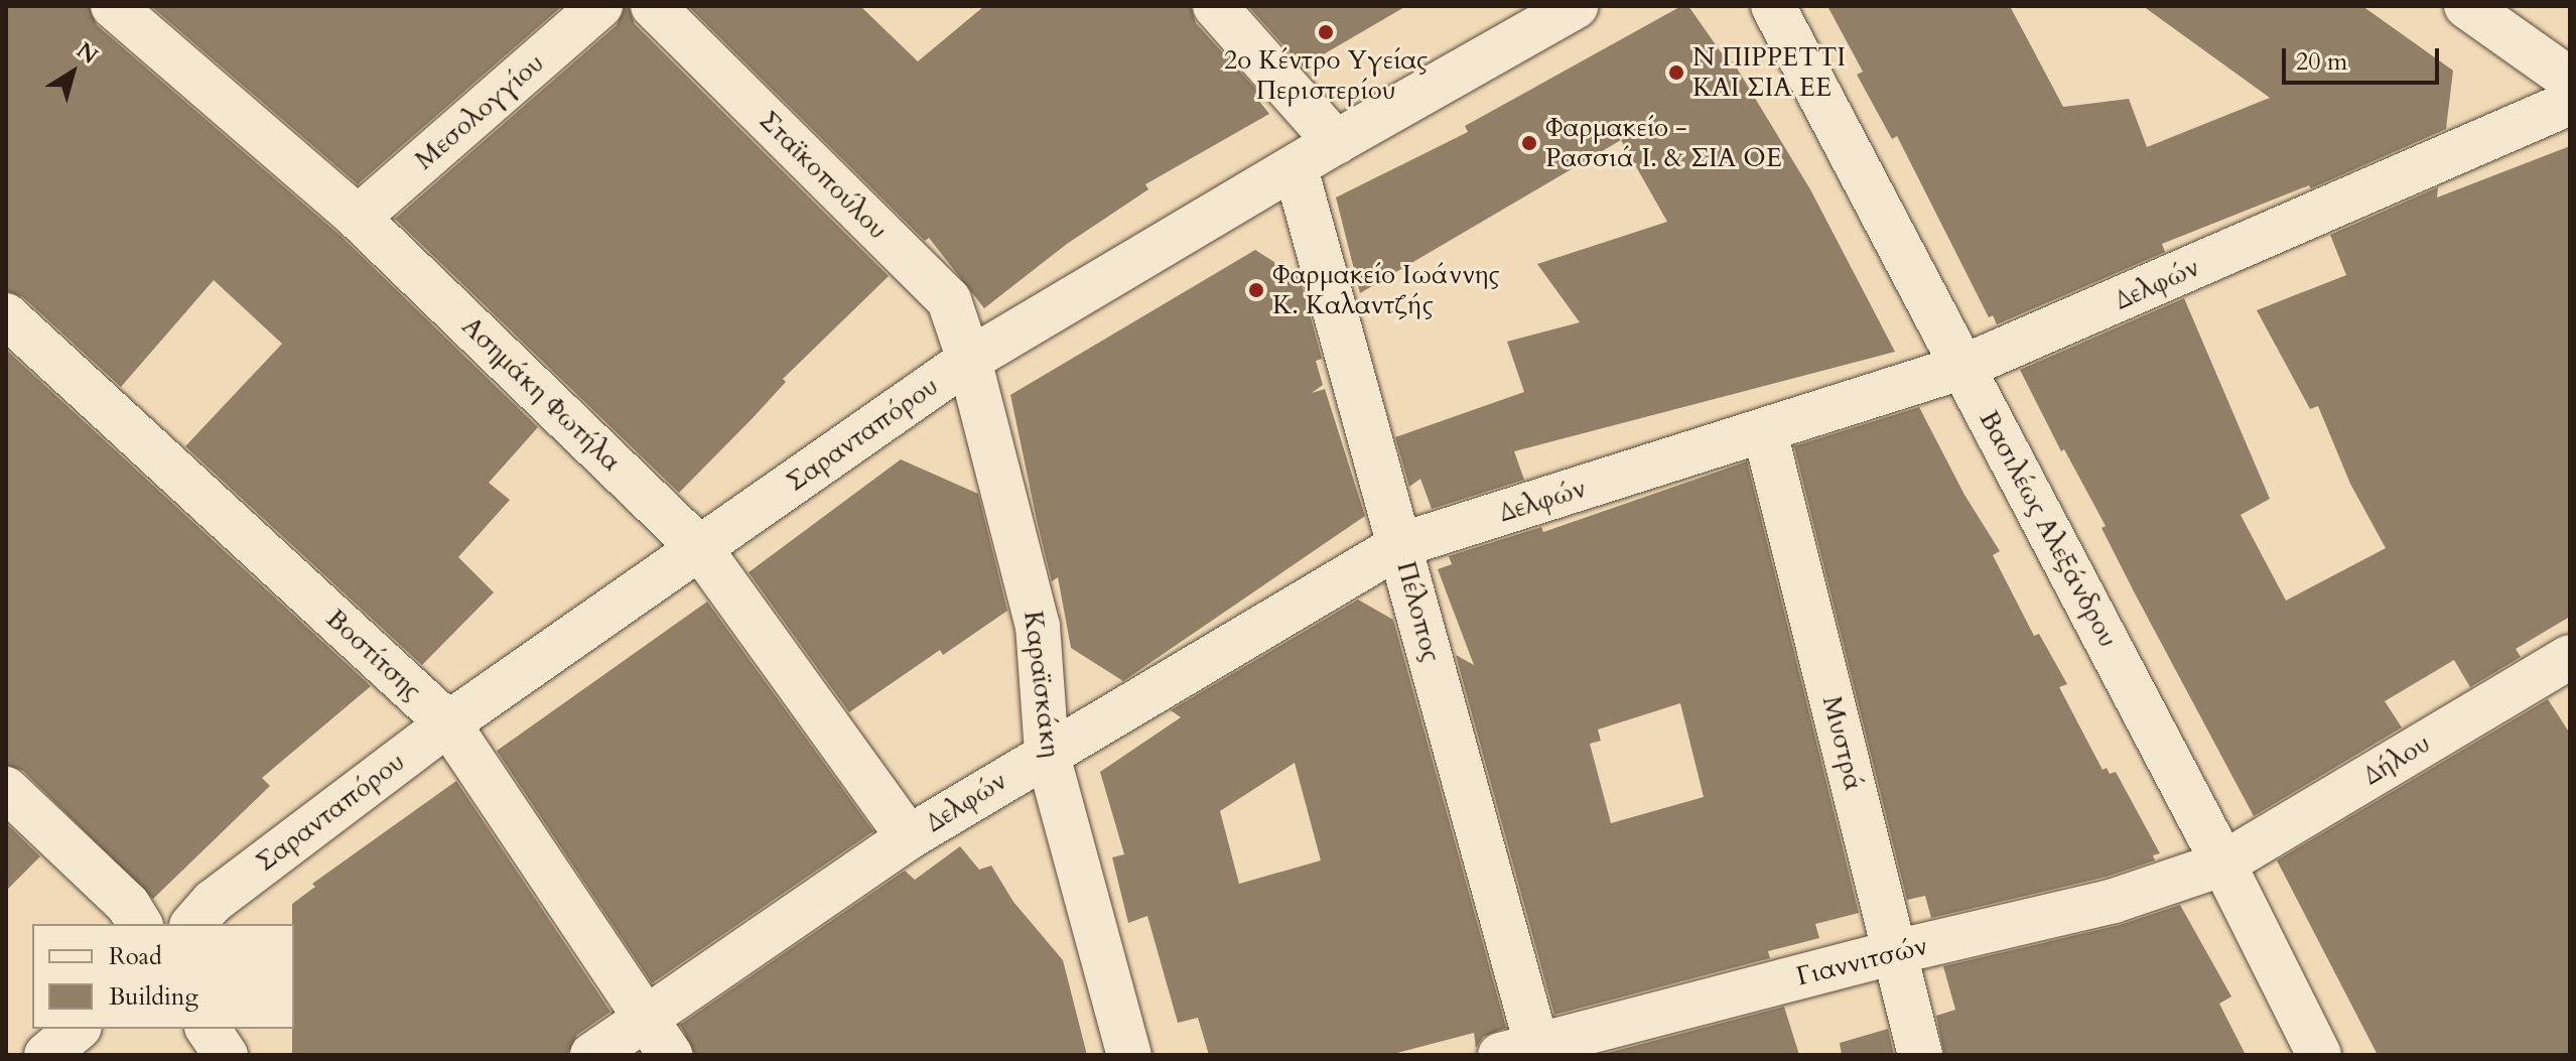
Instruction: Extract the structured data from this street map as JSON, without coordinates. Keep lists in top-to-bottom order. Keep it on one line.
{"streets":{"street":["Μεσολογγίου","Σταϊκοπούλου","Δελφών","Ασημάκη Φωτήλα","Σαρανταπόρου","Βασιλέως Αλεξάνδρου","Πέλοπος","Βοστίτσης","Καραϊσκάκη","Μυστρά","Δήλου","Γιαννιτσών"]},"crossings":[["Μεσολογγίου","Ασημάκη Φωτήλα"],["Σταϊκοπούλου","Σαρανταπόρου"],["Σταϊκοπούλου","Καραϊσκάκη"],["Δελφών","Ασημάκη Φωτήλα"],["Δελφών","Βασιλέως Αλεξάνδρου"],["Δελφών","Πέλοπος"],["Δελφών","Βοστίτσης"],["Δελφών","Καραϊσκάκη"],["Δελφών","Μυστρά"],["Ασημάκη Φωτήλα","Σαρανταπόρου"],["Σαρανταπόρου","Πέλοπος"],["Σαρανταπόρου","Βοστίτσης"],["Σαρανταπόρου","Καραϊσκάκη"],["Βασιλέως Αλεξάνδρου","Δήλου"],["Βασιλέως Αλεξάνδρου","Γιαννιτσών"],["Πέλοπος","Γιαννιτσών"],["Μυστρά","Γιαννιτσών"],["Δήλου","Γιαννιτσών"]],"places":["2ο Κέντρο Υγείας Περιστερίου","Ν ΠΙΡΡΕΤΤΙ ΚΑΙ ΣΙΑ ΕΕ","Φαρμακείο - Ρασσιά Ι. & ΣΙΑ ΟΕ","Φαρμακείο Ιωάννης Κ. Καλαντζής"],"legend":["Road","Building"],"scale_bar":"20 m","north":"top right"}
